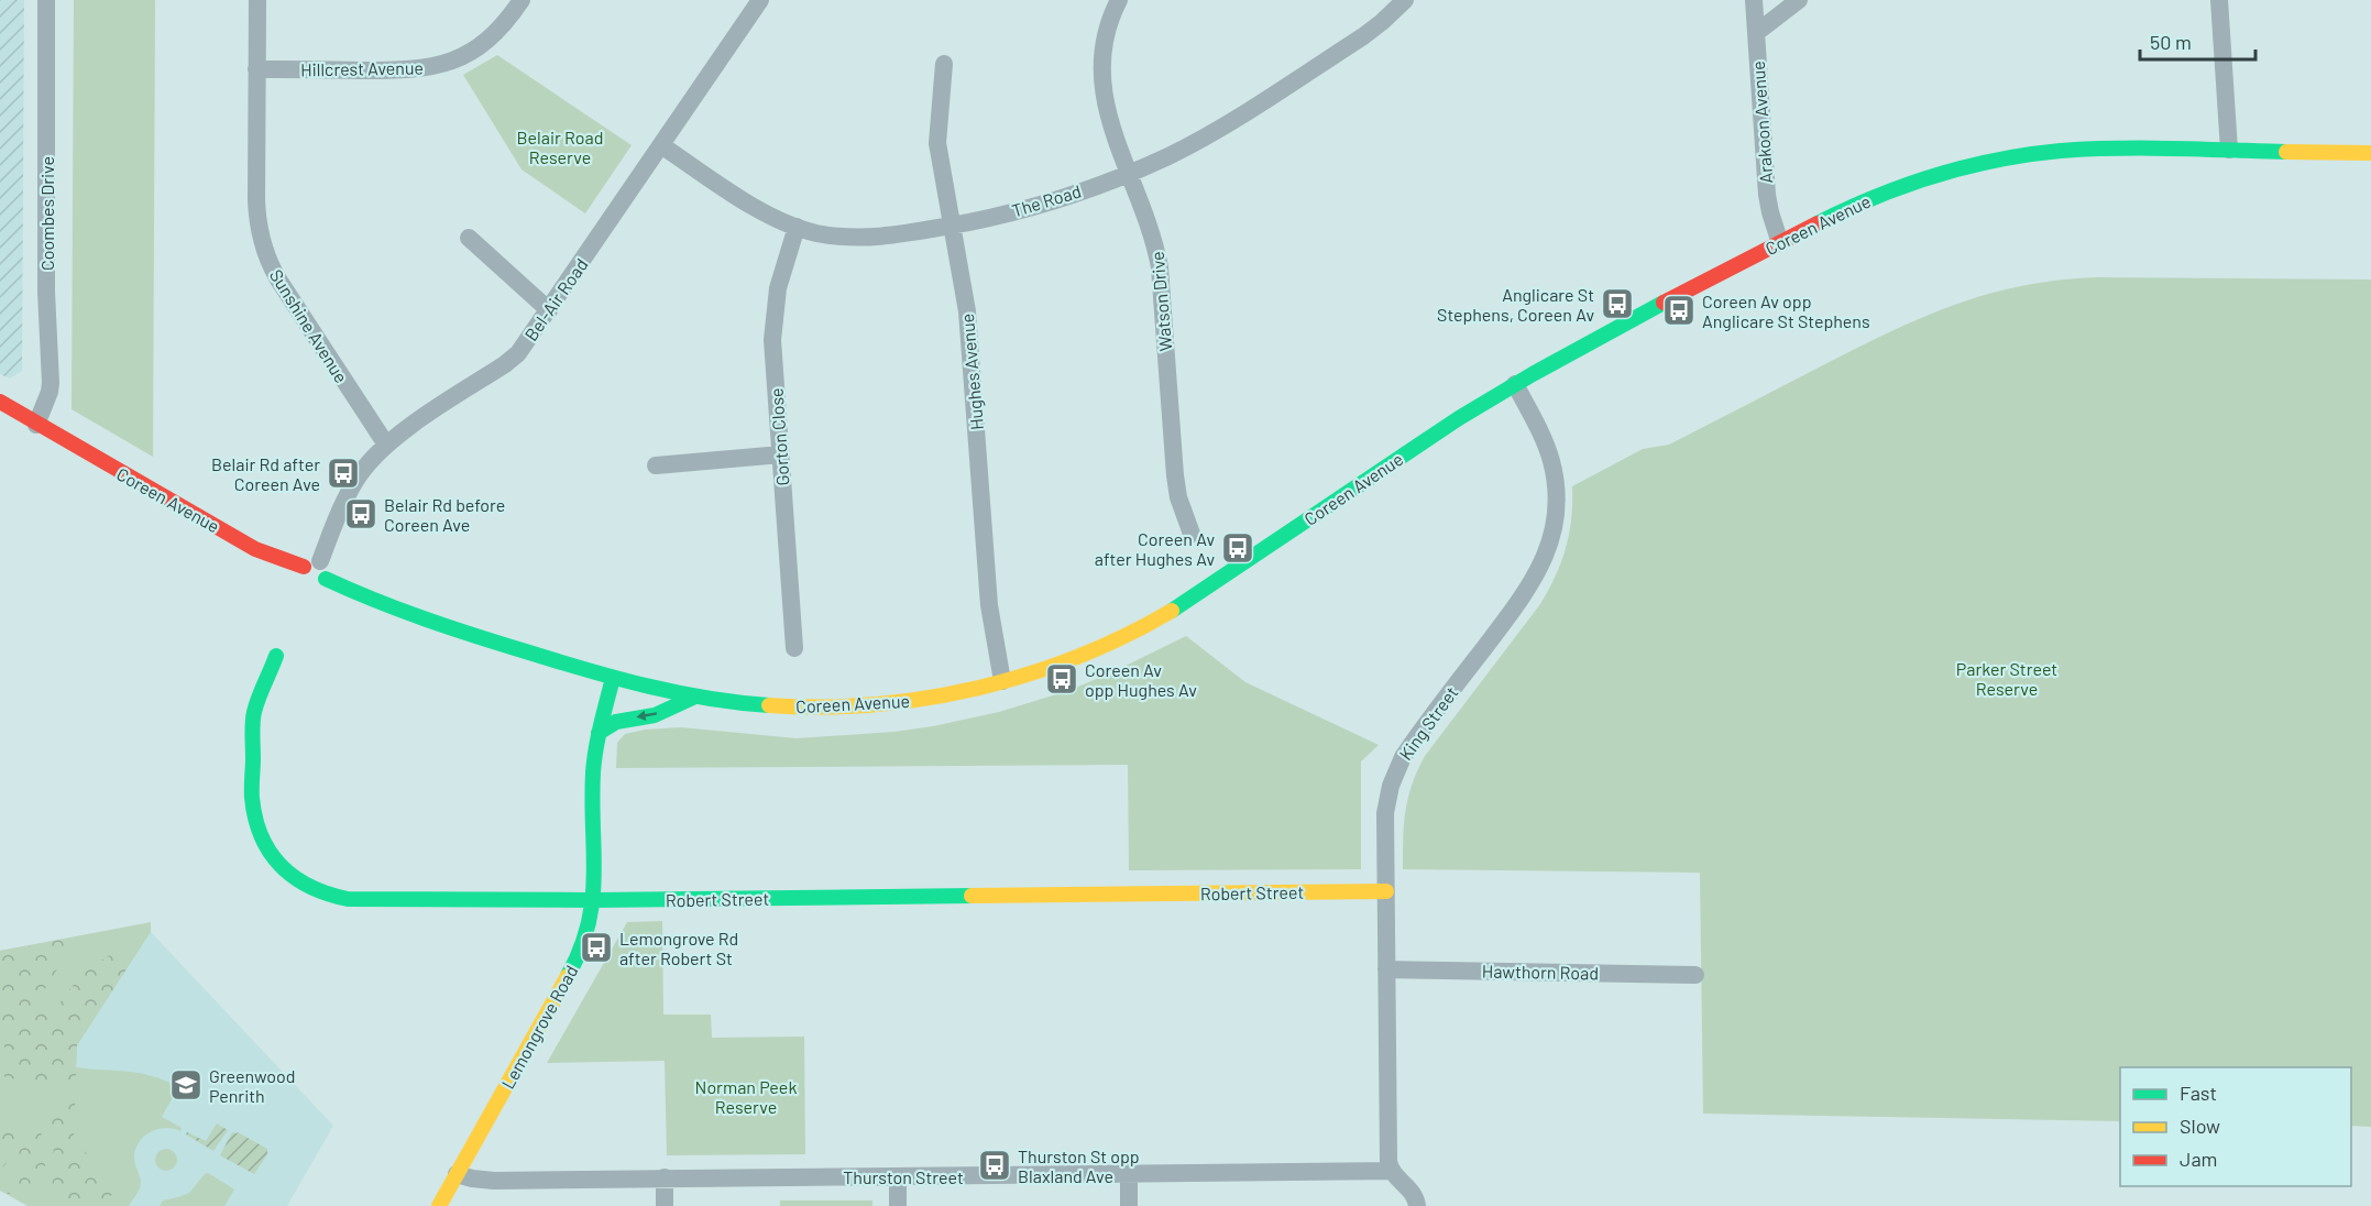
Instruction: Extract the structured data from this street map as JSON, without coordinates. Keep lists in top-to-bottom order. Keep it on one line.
{"streets":{"street":["Hillcrest Avenue","Arakoon Avenue","The Road","Coombes Drive","Coreen Avenue","Bel-Air Road","Watson Drive","Sunshine Avenue","Hughes Avenue","Gorton Close","King Street","Robert Street","Hawthorn Road","Lemongrove Road","Thurston Street"]},"crossings":[["Hillcrest Avenue","Sunshine Avenue"],["Arakoon Avenue","Coreen Avenue"],["The Road","Bel-Air Road"],["The Road","Watson Drive"],["The Road","Hughes Avenue"],["The Road","Gorton Close"],["Coombes Drive","Coreen Avenue"],["Coreen Avenue","Bel-Air Road"],["Coreen Avenue","Hughes Avenue"],["Coreen Avenue","King Street"],["Coreen Avenue","Lemongrove Road"],["Bel-Air Road","Sunshine Avenue"],["King Street","Robert Street"],["King Street","Hawthorn Road"],["King Street","Thurston Street"],["Robert Street","Lemongrove Road"],["Lemongrove Road","Thurston Street"]],"parks":["Belair Road Reserve","Parker Street Reserve","Norman Peek Reserve"],"places":{"bus stop":["Anglicare St Stephens, Coreen Av","Coreen Av opp Anglicare St Stephens","Belair Rd after Coreen Ave","Belair Rd before Coreen Ave","Coreen Av after Hughes Av","Coreen Av opp Hughes Av","Lemongrove Rd after Robert St","Thurston St opp Blaxland Ave"],"school or university":["Greenwood Penrith"]},"legend":["Fast","Slow","Jam"],"scale_bar":"50 m"}
